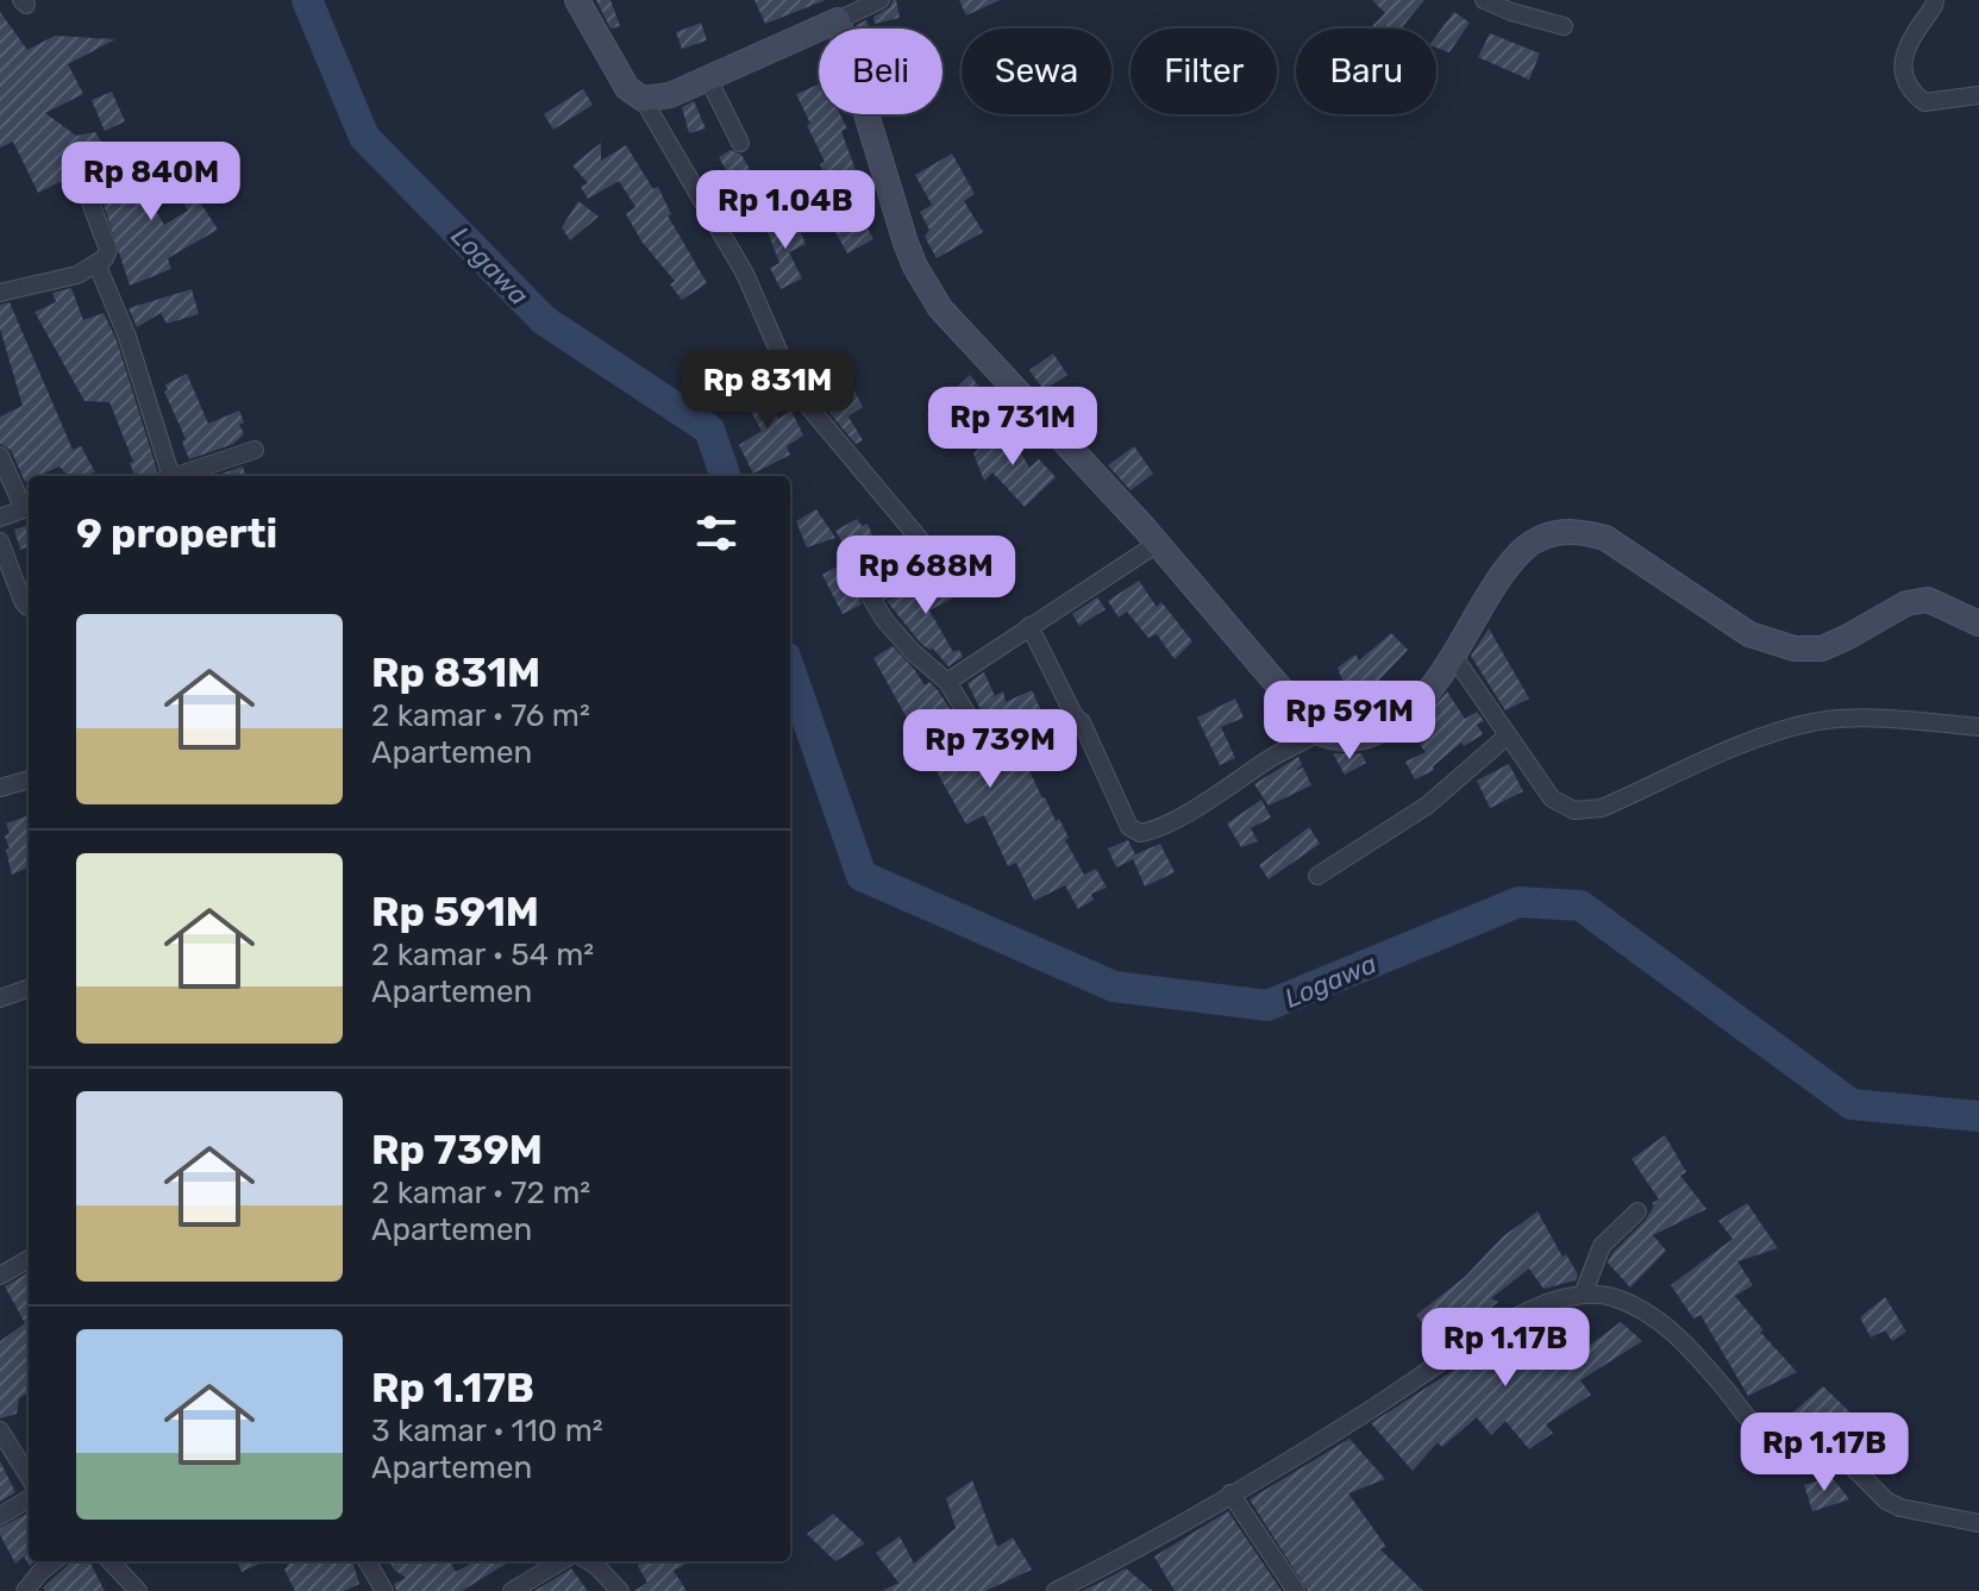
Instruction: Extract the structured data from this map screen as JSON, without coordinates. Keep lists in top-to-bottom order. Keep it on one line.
{"water":["Logawa"],"page":{"chip":["Beli","Sewa","Filter","Baru"],"price":["Rp 840M","Rp 1.04B","Rp 831M","Rp 731M","Rp 688M","Rp 591M","Rp 739M","Rp 1.17B","Rp 1.17B"],"heading":"9 properti","list":[{"name":"Rp 831M","note":"2 kamar · 76 m² · Apartemen"},{"name":"Rp 591M","note":"2 kamar · 54 m² · Apartemen"},{"name":"Rp 739M","note":"2 kamar · 72 m² · Apartemen"},{"name":"Rp 1.17B","note":"3 kamar · 110 m² · Apartemen"}]}}
